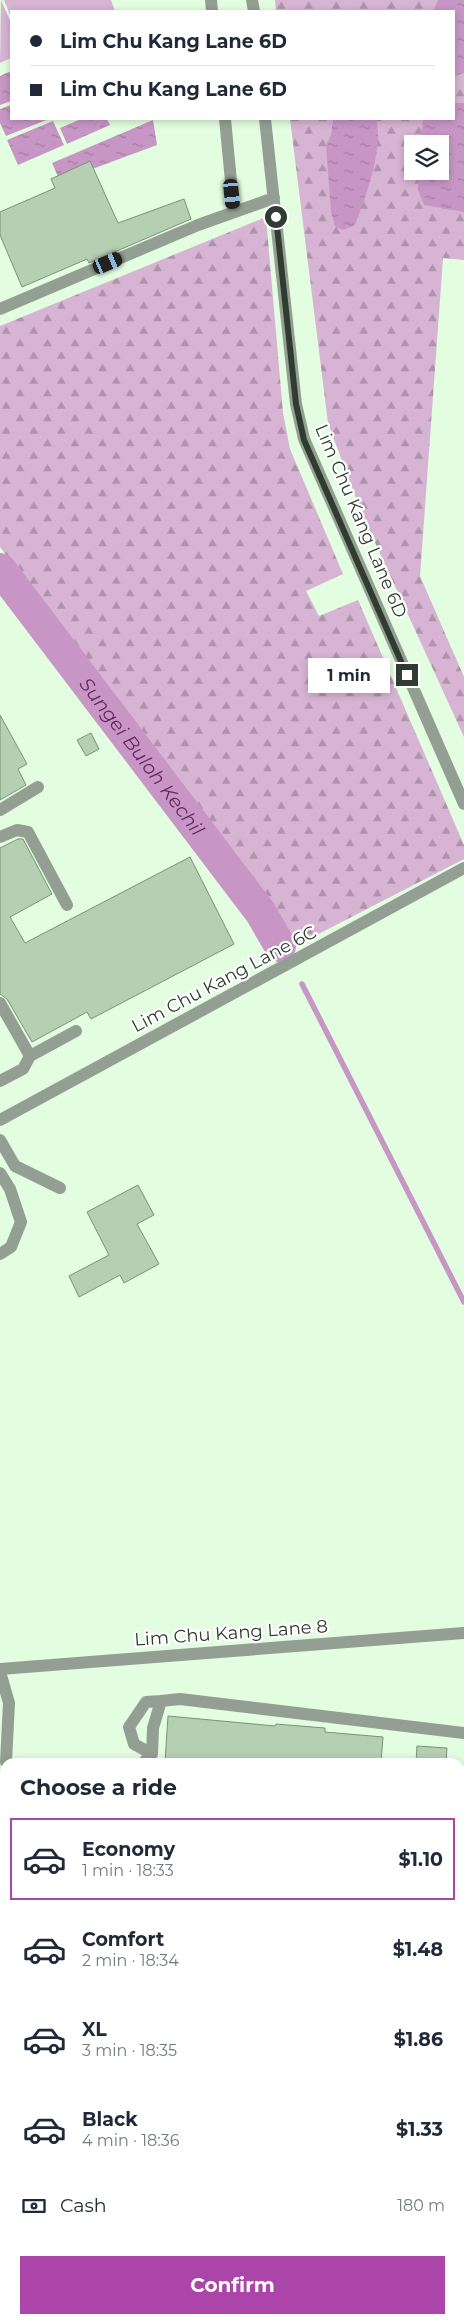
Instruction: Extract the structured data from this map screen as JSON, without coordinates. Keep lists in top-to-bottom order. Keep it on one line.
{"streets":{"street":["Lim Chu Kang Lane 6D","Lim Chu Kang Lane 6C","Lim Chu Kang Lane 8"]},"water":["Sungei Buloh Kechil"],"page":{"banner":["Lim Chu Kang Lane 6D","Lim Chu Kang Lane 6D"],"bubble":"1 min","heading":"Choose a ride","list":[{"name":"Economy","note":"1 min · 18:33","value":"$1.10"},{"name":"Comfort","note":"2 min · 18:34","value":"$1.48"},{"name":"XL","note":"3 min · 18:35","value":"$1.86"},{"name":"Black","note":"4 min · 18:36","value":"$1.33"}],"pay":["Cash","180 m"],"buttons":"Confirm"}}
